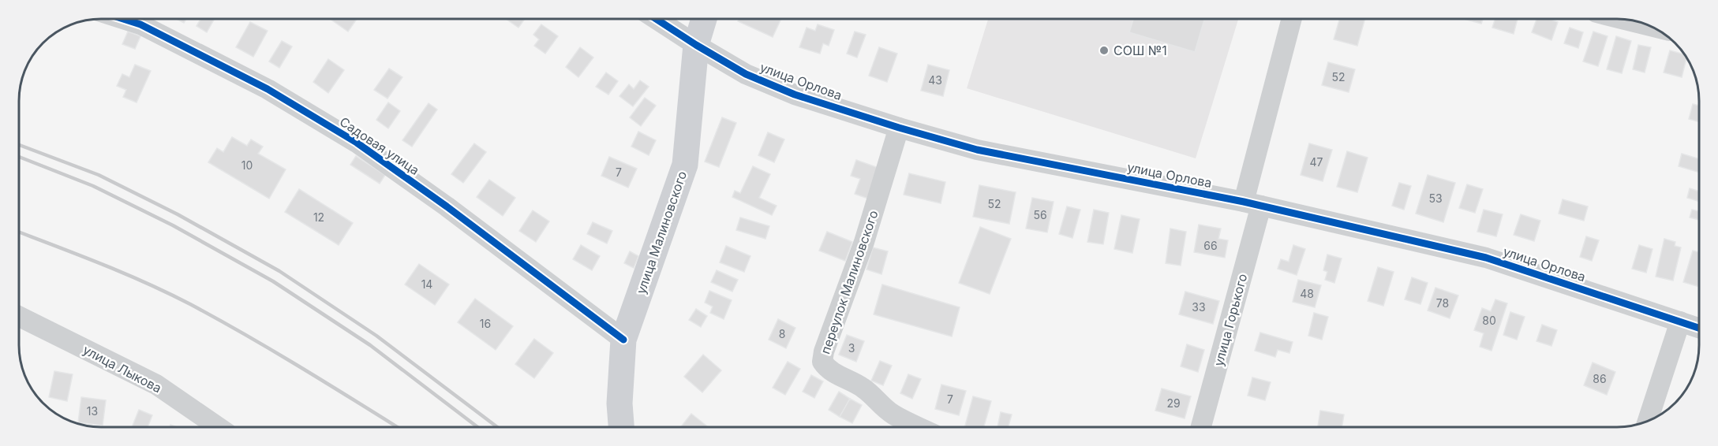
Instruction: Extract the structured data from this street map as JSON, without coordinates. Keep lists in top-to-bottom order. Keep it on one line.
{"streets":{"street":["улица Орлова","Садовая улица","улица Малиновского","переулок Малиновского","улица Горького","улица Лыкова"]},"crossings":[["улица Орлова","улица Малиновского"],["улица Орлова","переулок Малиновского"],["улица Орлова","улица Горького"],["Садовая улица","улица Малиновского"]],"places":["СОШ №1"],"house_numbers":["52","43","47","10","7","53","52","56","12","66","14","48","78","33","80","16","8","3","86","7","29","13"]}
